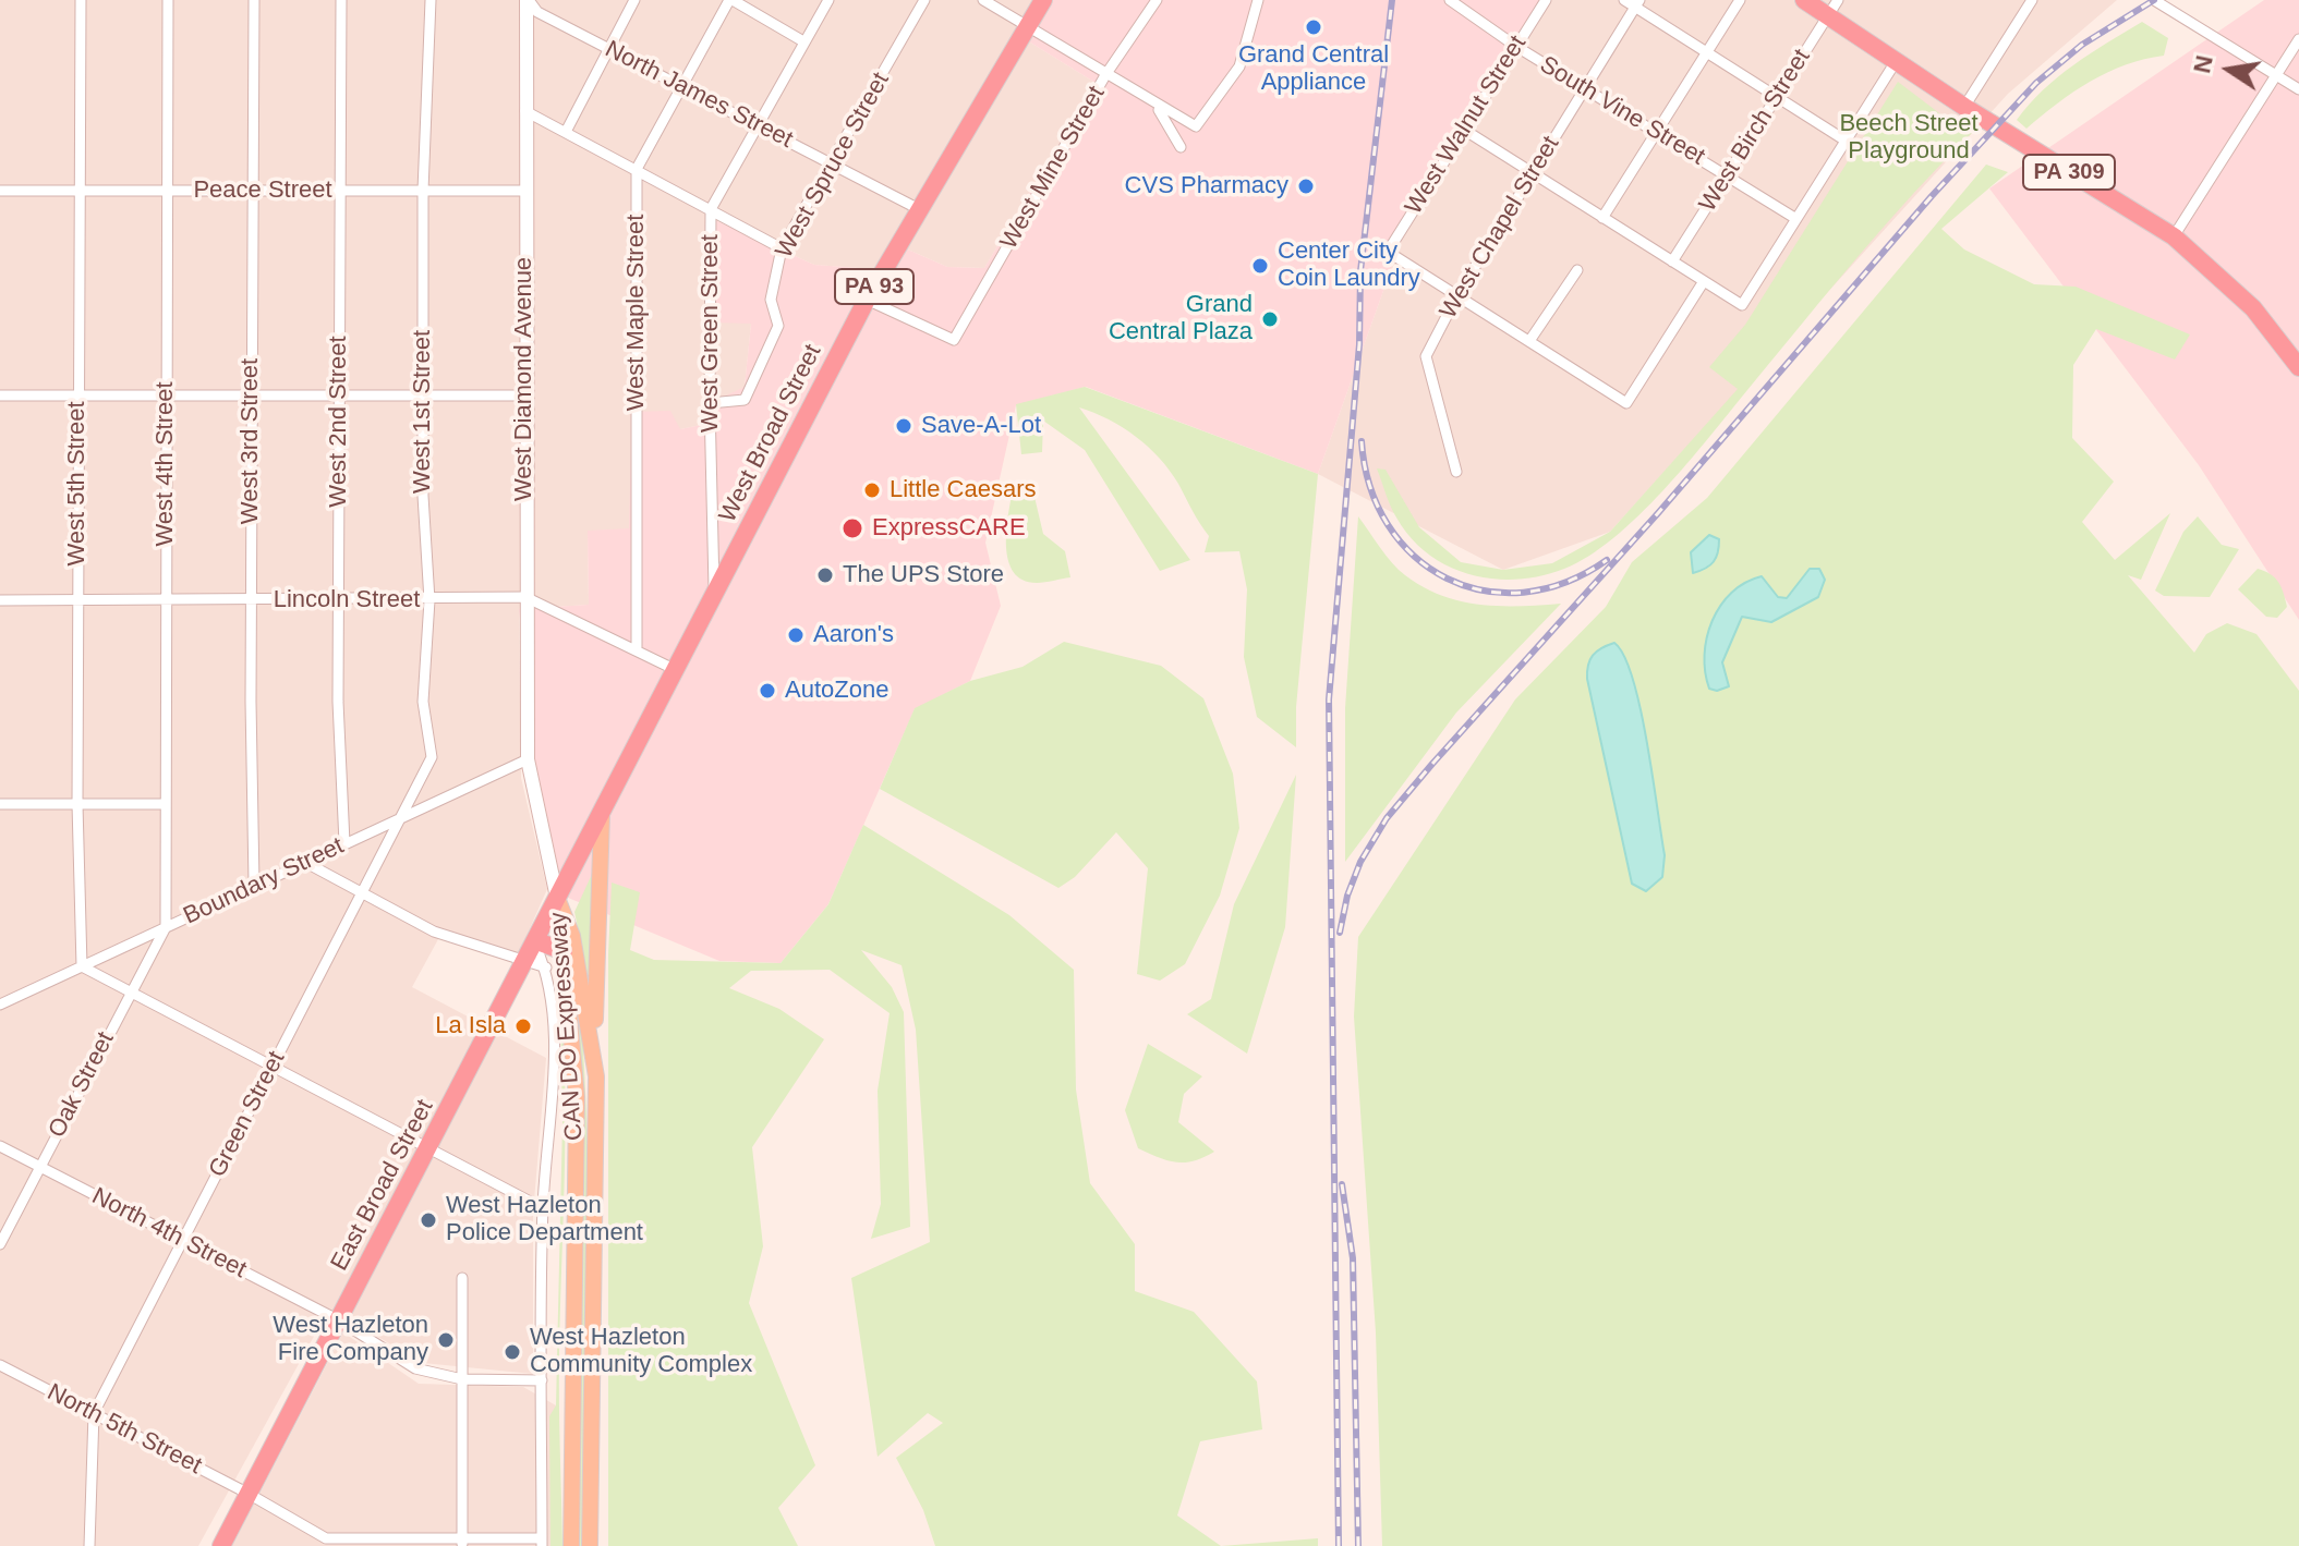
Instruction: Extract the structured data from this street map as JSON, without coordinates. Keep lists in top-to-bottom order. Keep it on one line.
{"streets":{"highway":["PA 309","PA 93","West Broad Street","East Broad Street"],"main road":["CAN DO Expressway"],"street":["North James Street","South Vine Street","West Walnut Street","West Birch Street","West Spruce Street","West Mine Street","Peace Street","West Chapel Street","West Maple Street","West Green Street","West Diamond Avenue","West 1st Street","West 2nd Street","West 3rd Street","West 4th Street","West 5th Street","Lincoln Street","Boundary Street","Oak Street","Green Street","North 4th Street","North 5th Street"]},"crossings":[["North James Street","West Spruce Street"],["North James Street","West Maple Street"],["North James Street","West Green Street"],["North James Street","West Diamond Avenue"],["North James Street","West Broad Street"],["South Vine Street","West Walnut Street"],["South Vine Street","West Birch Street"],["South Vine Street","West Chapel Street"],["West Walnut Street","West Chapel Street"],["West Birch Street","PA 309"],["West Spruce Street","West Green Street"],["West Mine Street","West Broad Street"],["Peace Street","West Diamond Avenue"],["Peace Street","West 1st Street"],["Peace Street","West 2nd Street"],["Peace Street","West 3rd Street"],["Peace Street","West 4th Street"],["Peace Street","West 5th Street"],["PA 93","East Broad Street"],["PA 93","North 5th Street"],["West Maple Street","Lincoln Street"],["West Green Street","West Broad Street"],["West Diamond Avenue","West Broad Street"],["West Diamond Avenue","Lincoln Street"],["West Diamond Avenue","Boundary Street"],["West Diamond Avenue","CAN DO Expressway"],["West Diamond Avenue","East Broad Street"],["West 1st Street","Lincoln Street"],["West 1st Street","Boundary Street"],["West 1st Street","Green Street"],["West 2nd Street","Lincoln Street"],["West 2nd Street","Boundary Street"],["West Broad Street","Lincoln Street"],["West Broad Street","CAN DO Expressway"],["West Broad Street","East Broad Street"],["West 3rd Street","Lincoln Street"],["West 3rd Street","Boundary Street"],["West 4th Street","Lincoln Street"],["West 4th Street","Boundary Street"],["West 4th Street","Oak Street"],["West 5th Street","Lincoln Street"],["West 5th Street","Boundary Street"],["Boundary Street","Oak Street"],["Boundary Street","Green Street"],["CAN DO Expressway","East Broad Street"],["Oak Street","North 4th Street"],["Green Street","North 4th Street"],["Green Street","North 5th Street"],["East Broad Street","North 4th Street"],["East Broad Street","North 5th Street"]],"parks":["Beech Street Playground"],"places":["Grand Central Appliance","CVS Pharmacy","Center City Coin Laundry","Grand Central Plaza","Save-A-Lot","Little Caesars","ExpressCARE","The UPS Store","Aaron's","AutoZone","La Isla","West Hazleton Police Department","West Hazleton Fire Company","West Hazleton Community Complex"],"north":"left"}
